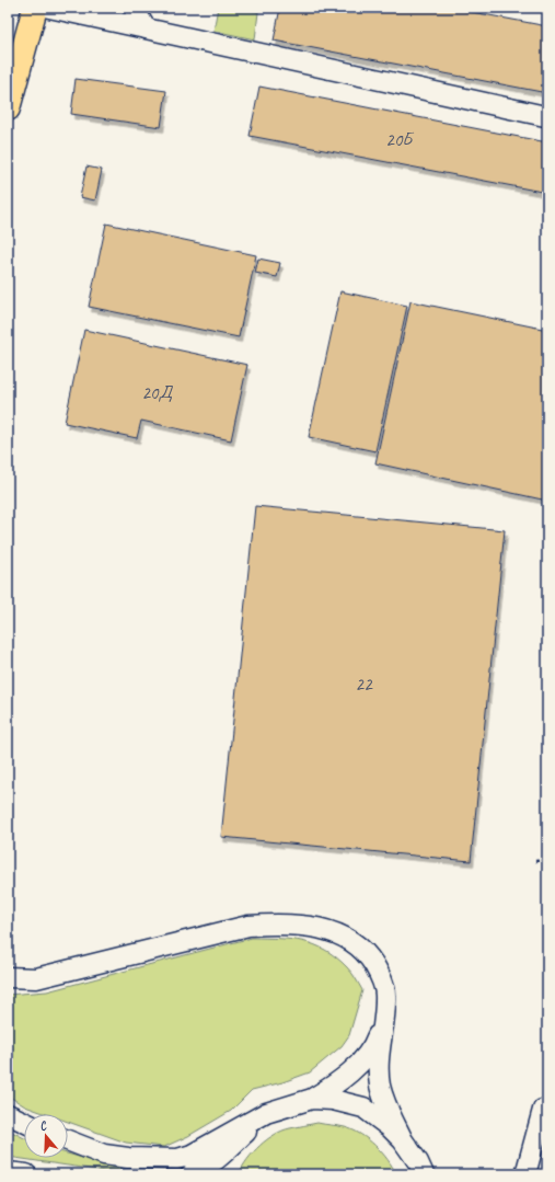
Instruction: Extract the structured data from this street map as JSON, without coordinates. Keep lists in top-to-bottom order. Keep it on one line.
{"house_numbers":["20Б","20Д","22"],"north":"top"}
